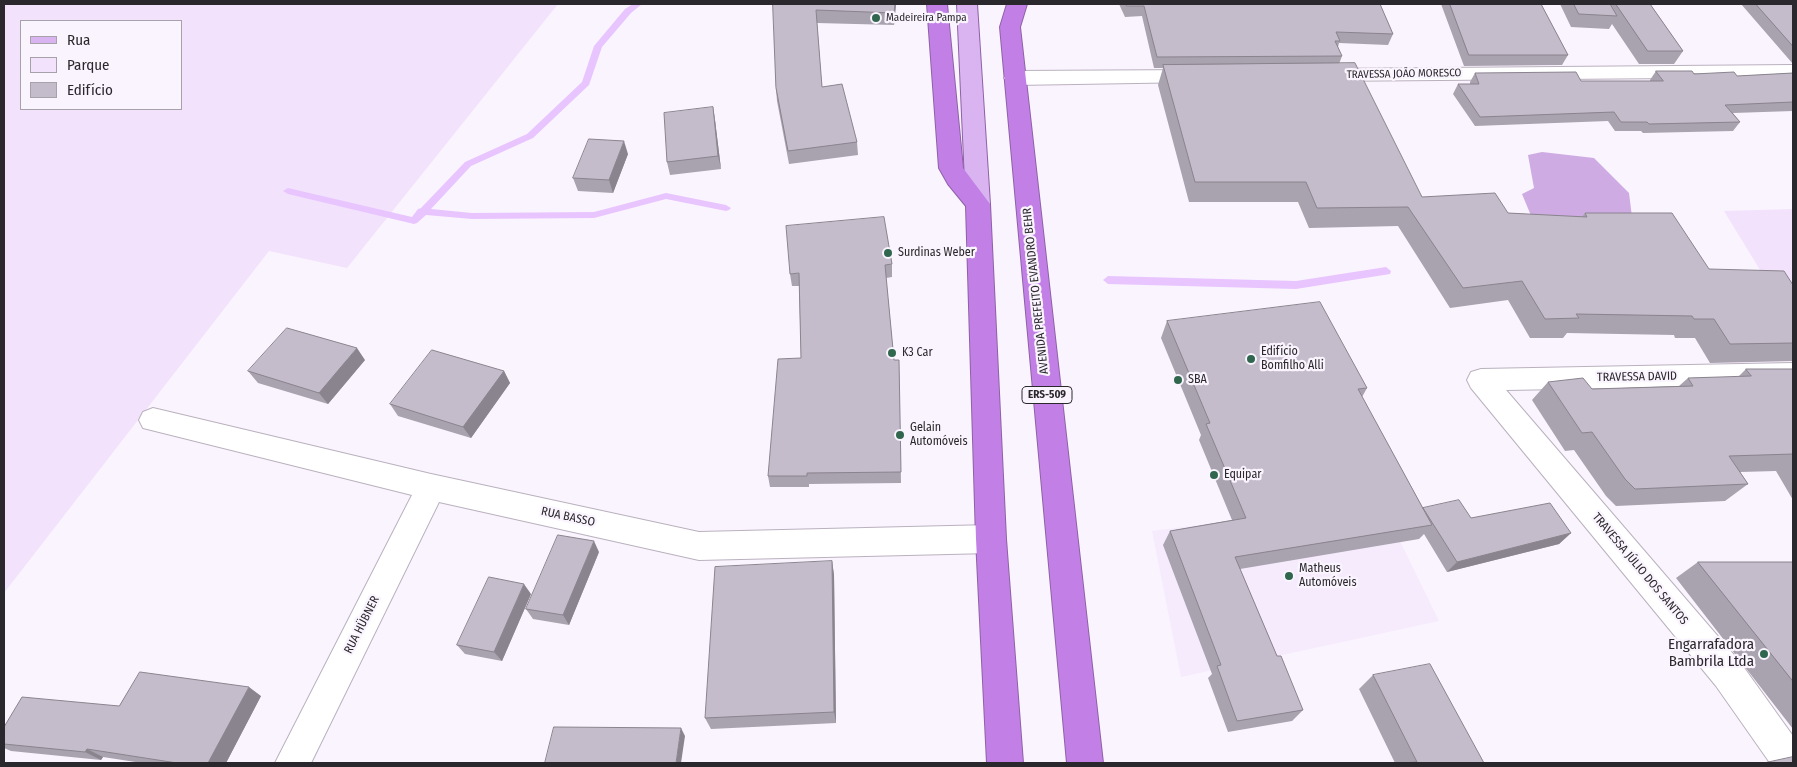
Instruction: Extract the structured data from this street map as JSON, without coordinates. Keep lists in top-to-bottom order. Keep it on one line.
{"streets":{"highway":["AVENIDA PREFEITO EVANDRO BEHR","ERS-509"],"street":["TRAVESSA JOÃO MORESCO","TRAVESSA DAVID","RUA BASSO","TRAVESSA JÚLIO DOS SANTOS","RUA HÜBNER"]},"crossings":[["TRAVESSA DAVID","TRAVESSA JÚLIO DOS SANTOS"],["RUA BASSO","RUA HÜBNER"]],"places":["Madeireira Pampa","Surdinas Weber","K3 Car","Edifício Bomfilho Alli","SBA","Gelain Automóveis","Equipar","Matheus Automóveis","Engarrafadora Bambrila Ltda"],"legend":["Rua","Parque","Edifício"]}
